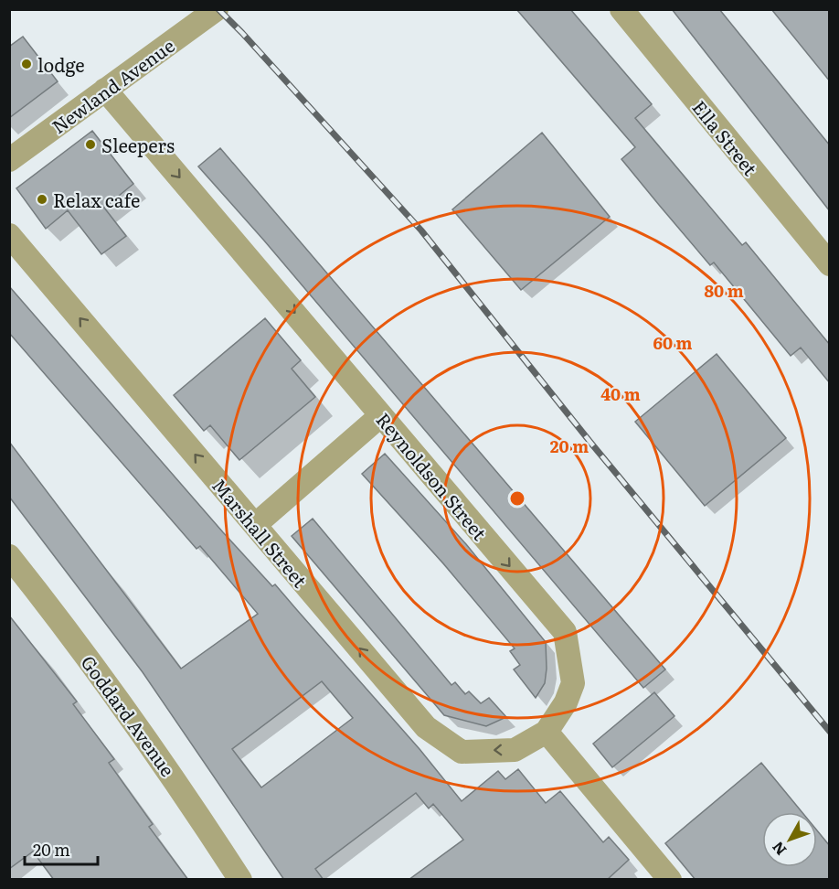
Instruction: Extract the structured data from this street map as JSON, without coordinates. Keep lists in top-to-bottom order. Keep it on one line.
{"streets":{"street":["Newland Avenue","Ella Street","Reynoldson Street","Marshall Street","Goddard Avenue"]},"crossings":[["Newland Avenue","Reynoldson Street"],["Reynoldson Street","Marshall Street"]],"one_way":["Reynoldson Street","Marshall Street"],"places":["lodge","Sleepers","Relax cafe"],"scale_bar":"20 m","north":"bottom left","rings":["80 m","60 m","40 m","20 m"]}
